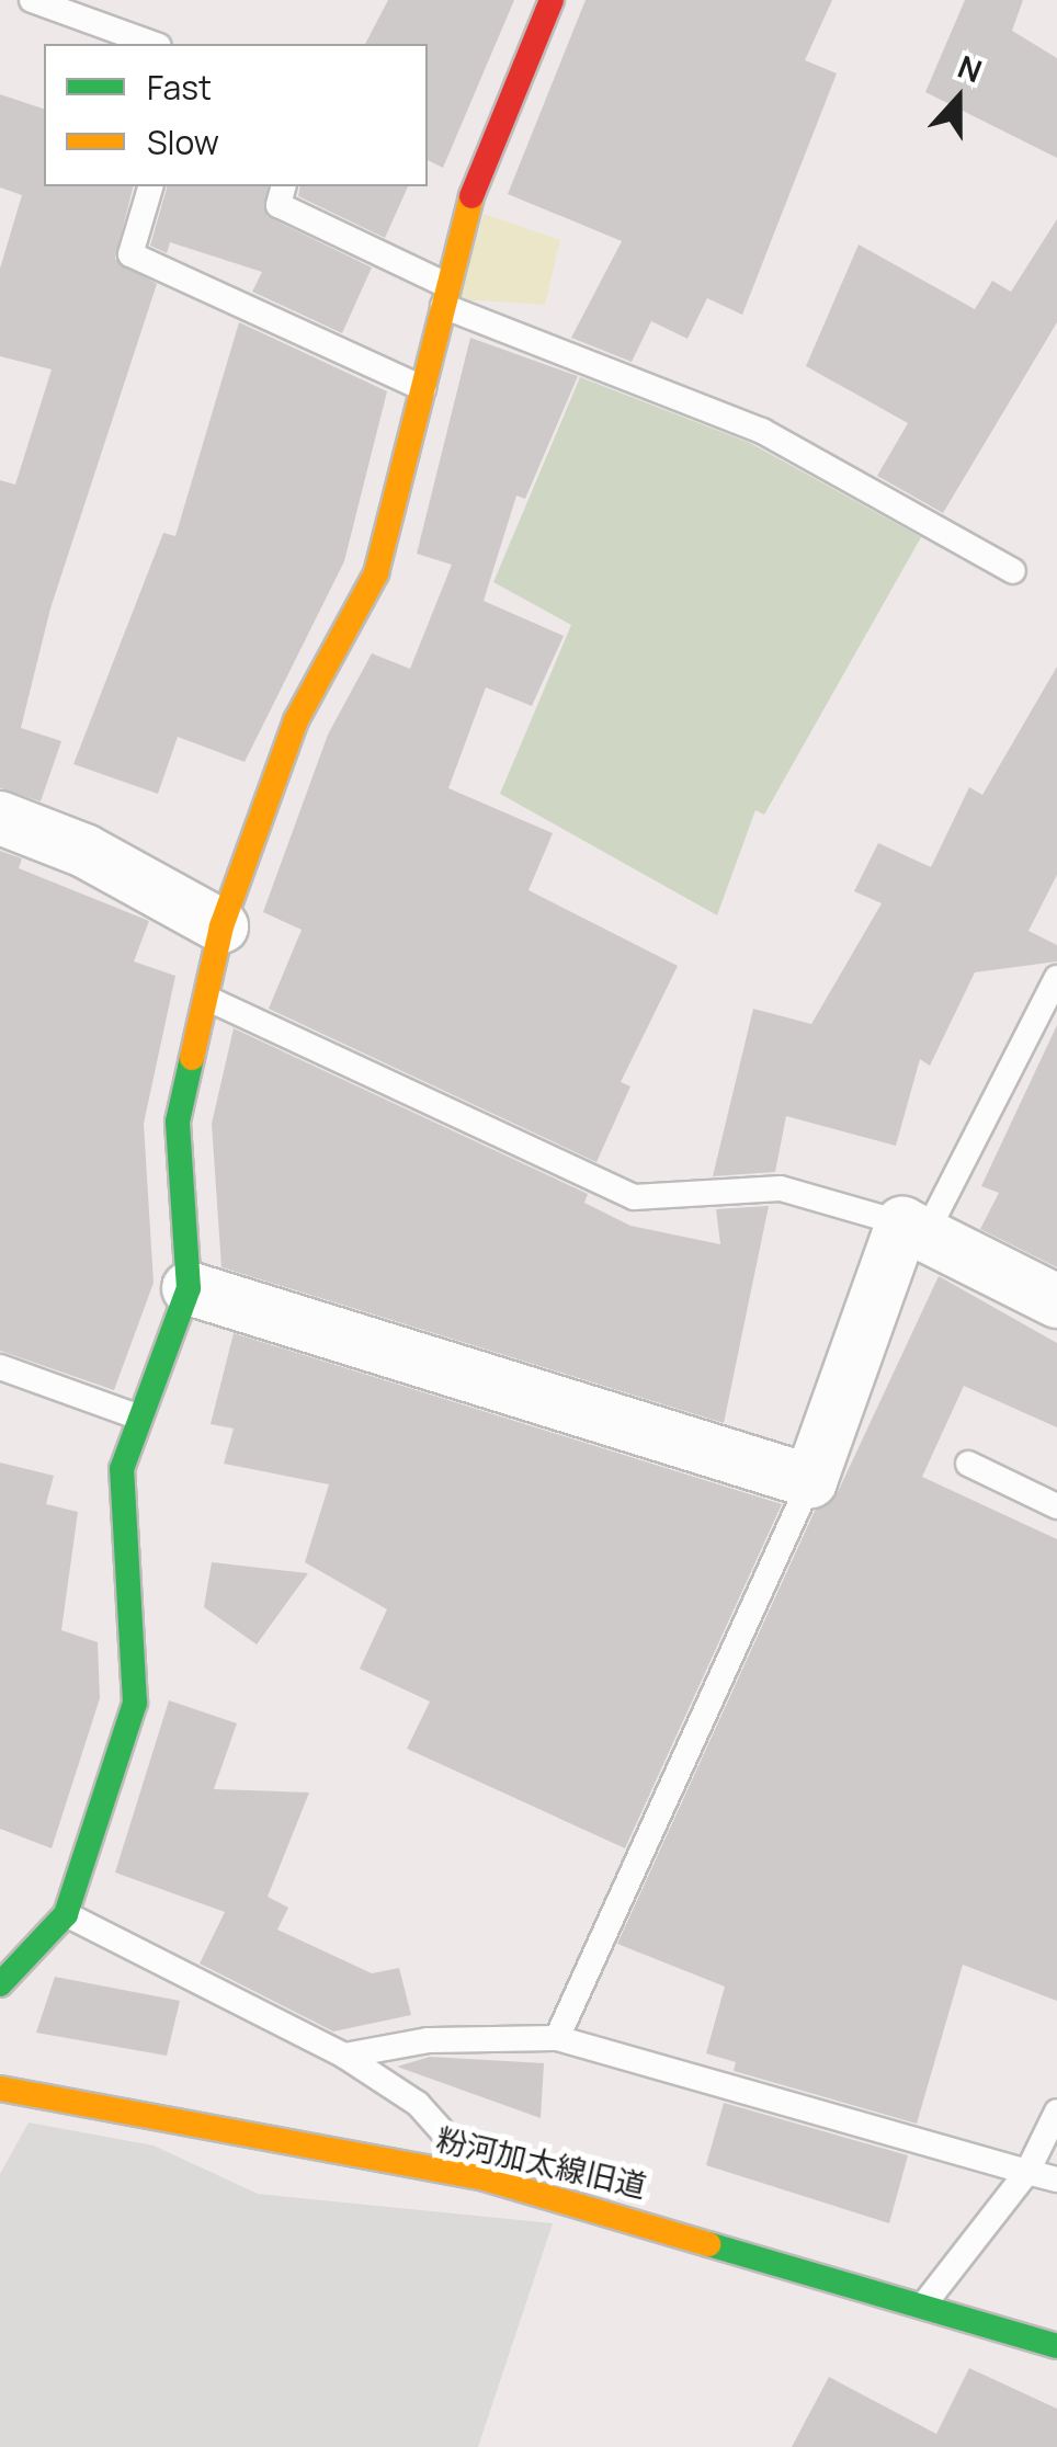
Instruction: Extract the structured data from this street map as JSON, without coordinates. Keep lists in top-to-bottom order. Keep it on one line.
{"streets":{"street":["粉河加太線旧道"]},"legend":["Fast","Slow"],"north":"top"}
